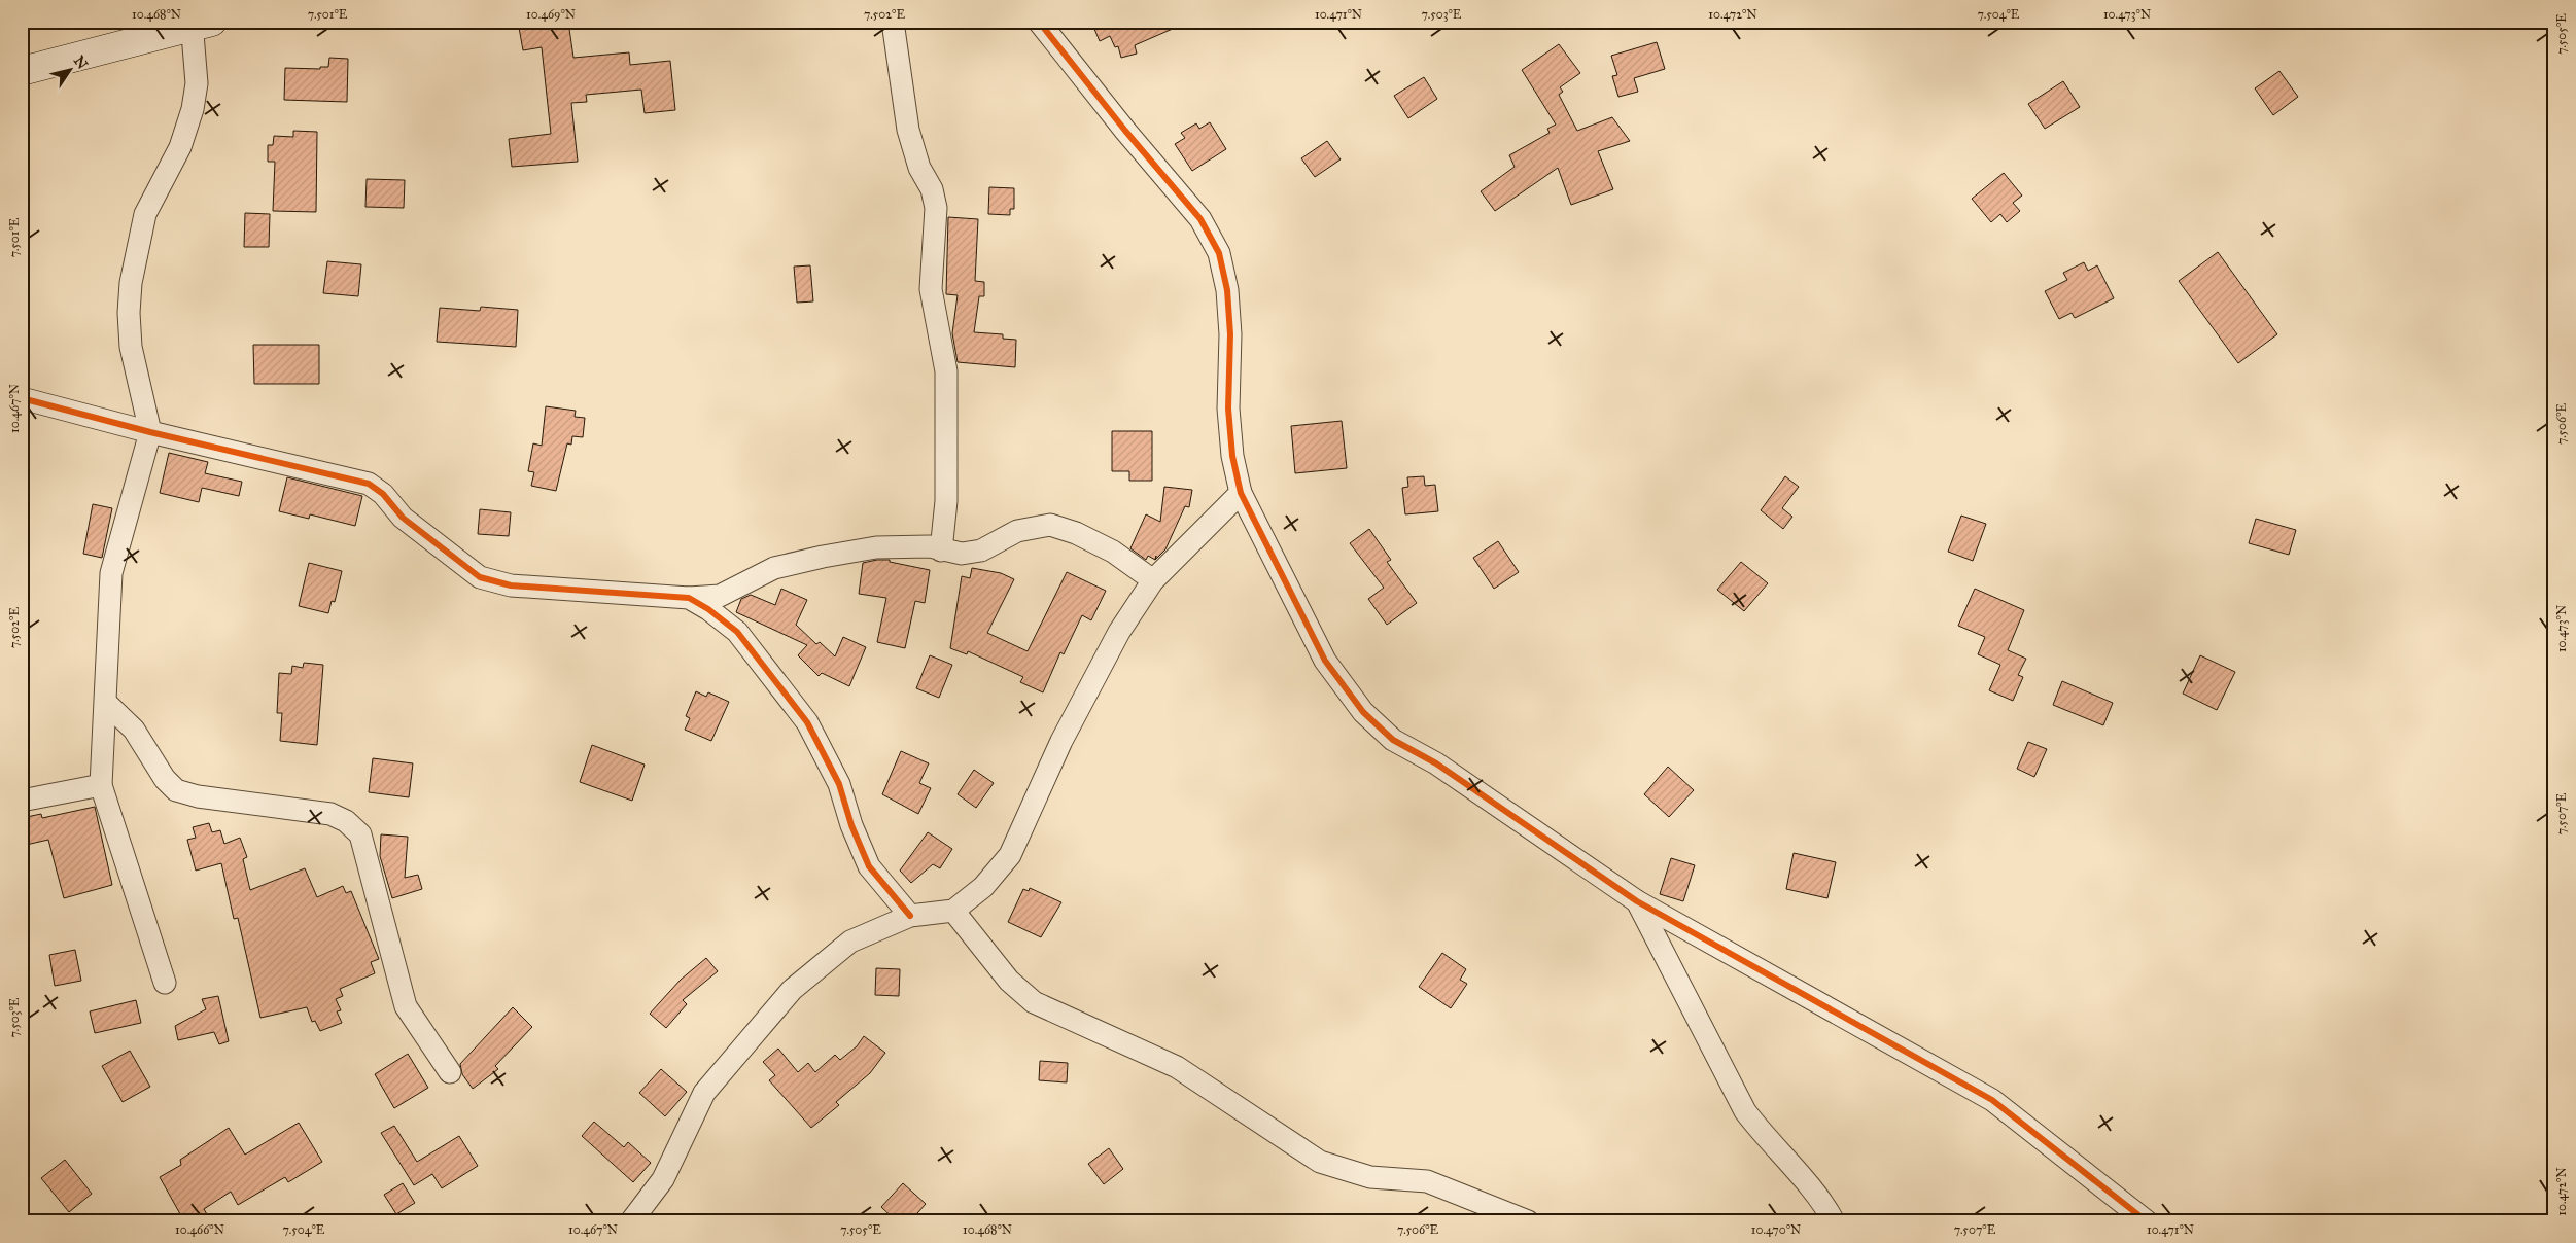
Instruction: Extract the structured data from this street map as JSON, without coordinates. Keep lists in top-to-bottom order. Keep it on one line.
{"north":"top right","coordinates":["10.468°N","7.501°E","10.469°N","7.502°E","10.471°N","7.503°E","10.472°N","7.504°E","10.473°N","7.505°E","10.467°N","7.506°E","7.507°E","10.466°N","10.470°N"]}
